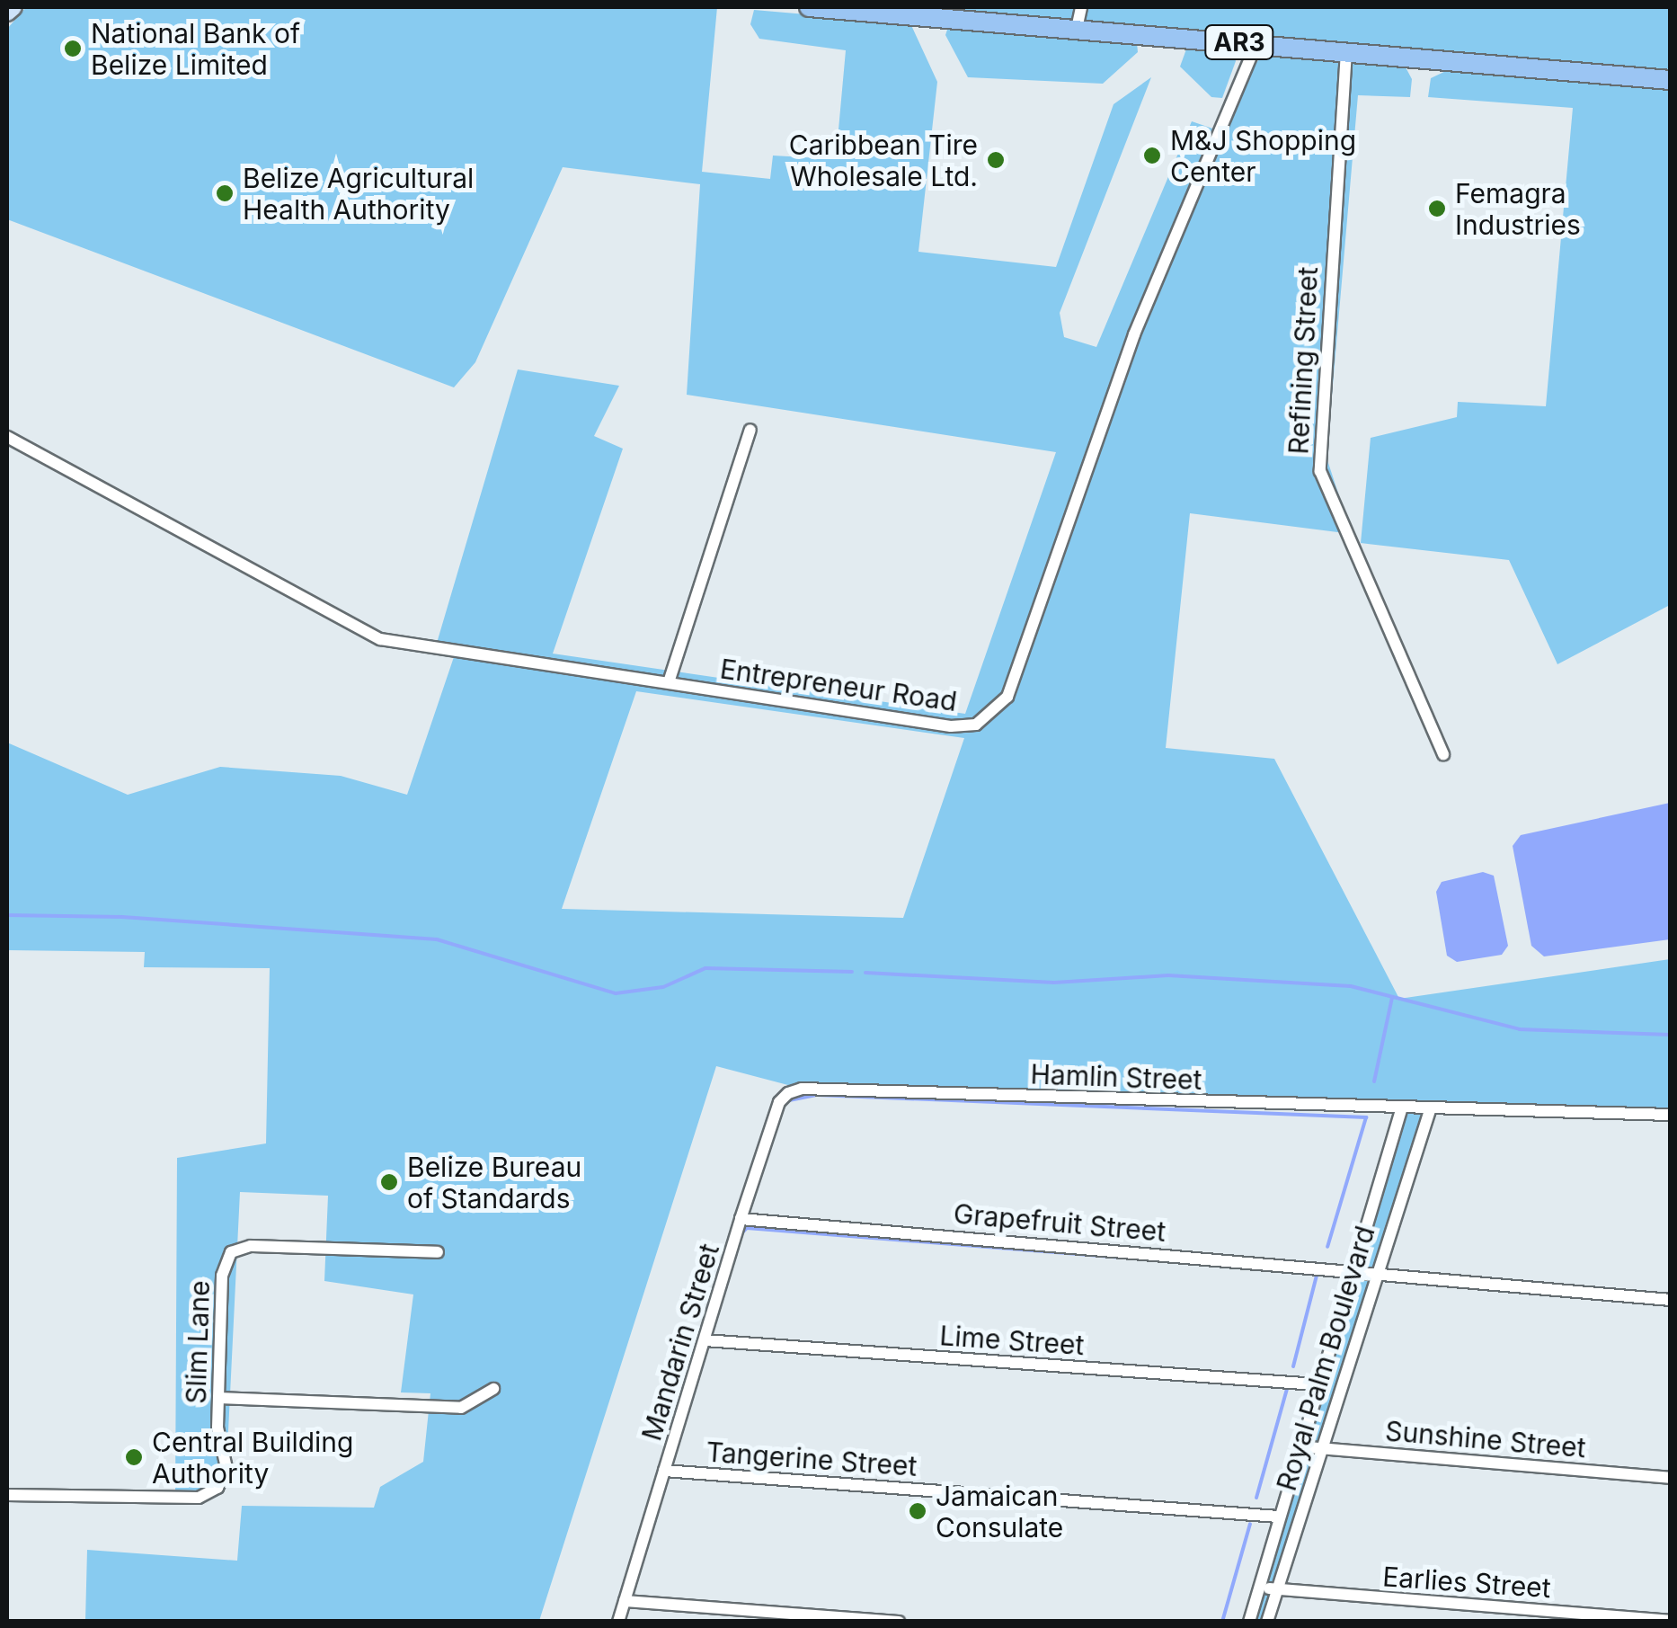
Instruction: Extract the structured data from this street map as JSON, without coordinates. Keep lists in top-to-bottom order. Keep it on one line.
{"streets":{"main road":["AR3"],"street":["Refining Street","Entrepreneur Road","Hamlin Street","Grapefruit Street","Lime Street","Slim Lane","Mandarin Street","Royal Palm Boulevard","Sunshine Street","Tangerine Street","Earlies Street"]},"crossings":[["AR3","Refining Street"],["AR3","Entrepreneur Road"],["Hamlin Street","Mandarin Street"],["Hamlin Street","Royal Palm Boulevard"],["Grapefruit Street","Mandarin Street"],["Grapefruit Street","Royal Palm Boulevard"],["Lime Street","Mandarin Street"],["Lime Street","Royal Palm Boulevard"],["Mandarin Street","Tangerine Street"],["Royal Palm Boulevard","Sunshine Street"],["Royal Palm Boulevard","Tangerine Street"],["Royal Palm Boulevard","Earlies Street"]],"places":["National Bank of Belize Limited","M&J Shopping Center","Caribbean Tire Wholesale Ltd.","Belize Agricultural Health Authority","Femagra Industries","Belize Bureau of Standards","Central Building Authority","Jamaican Consulate"]}
